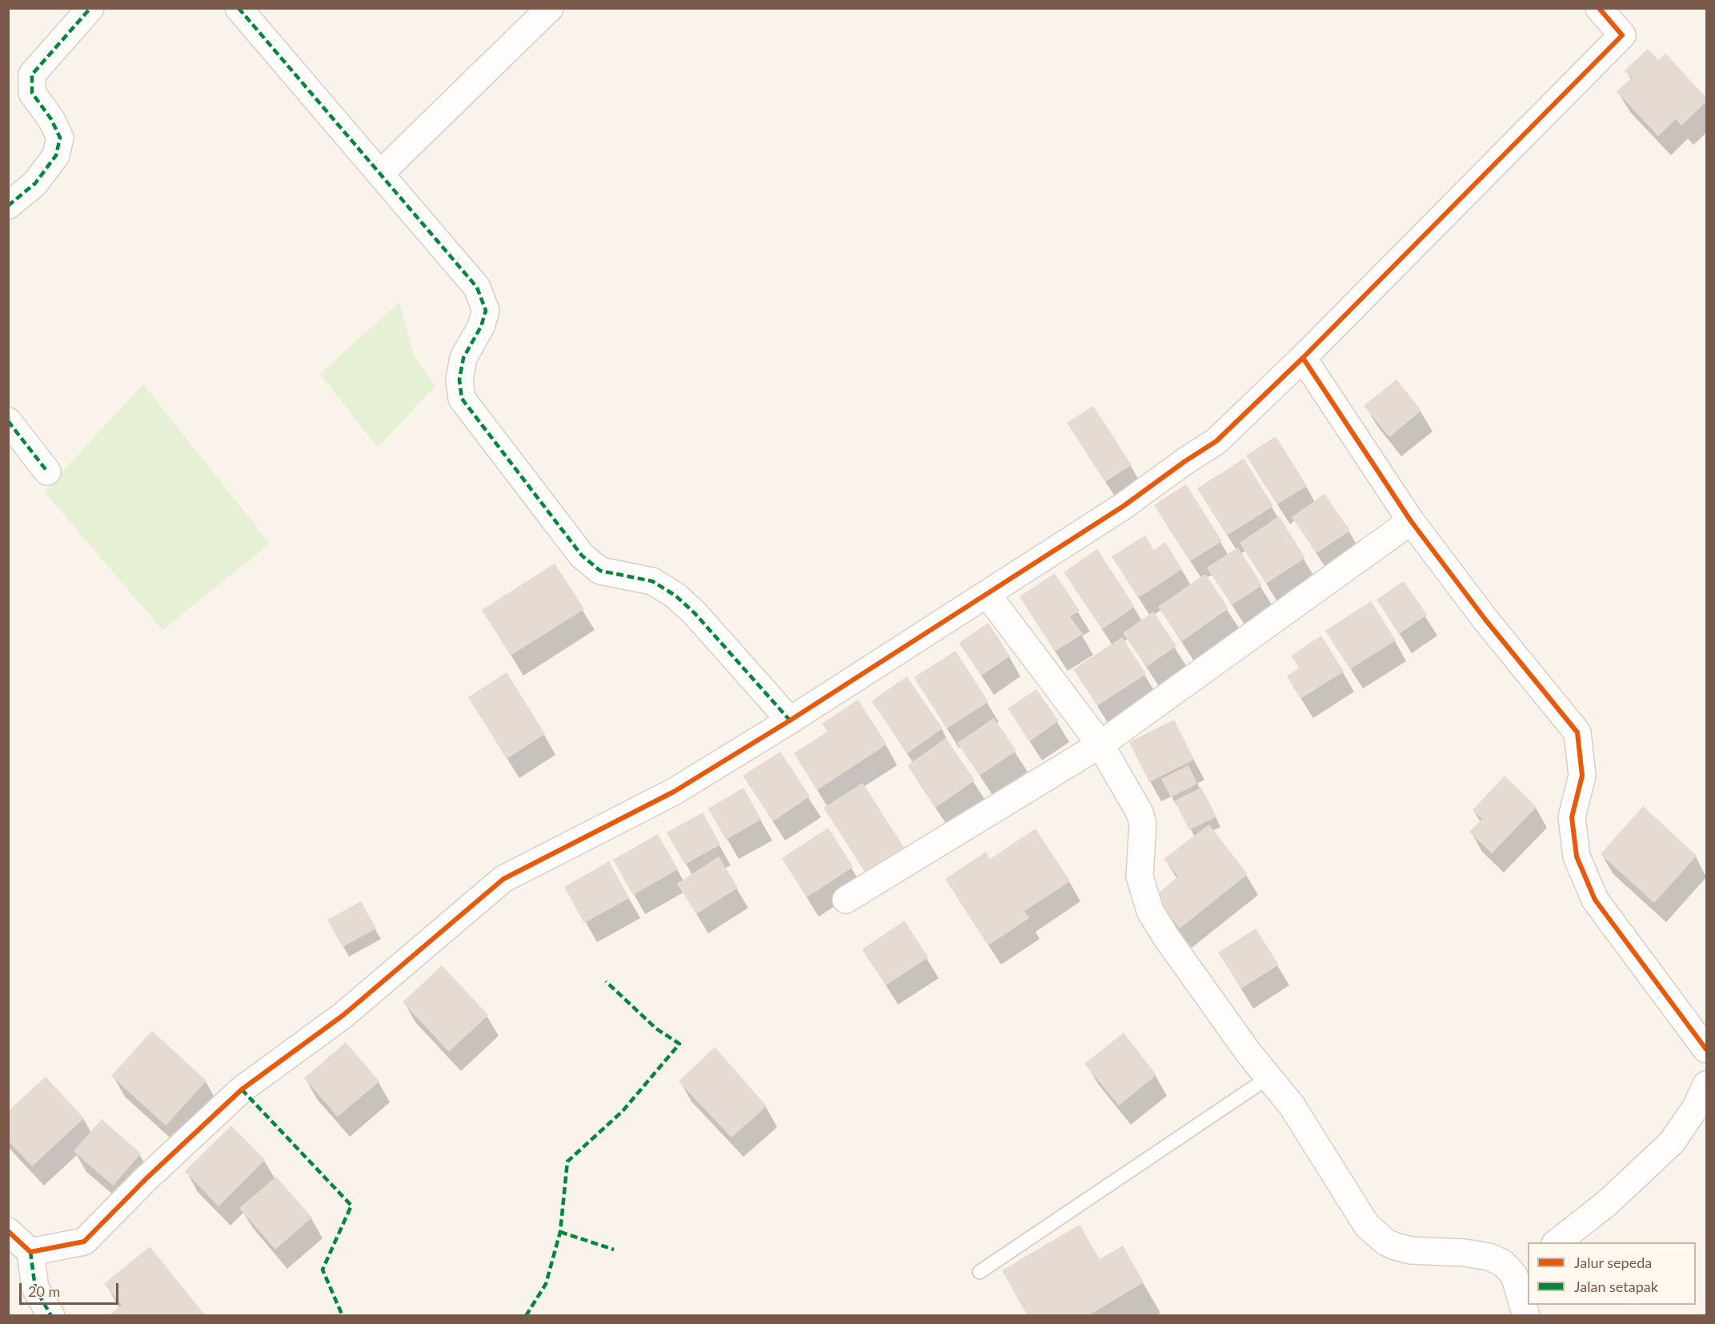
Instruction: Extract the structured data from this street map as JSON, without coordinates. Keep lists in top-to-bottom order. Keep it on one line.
{"legend":["Jalur sepeda","Jalan setapak"],"scale_bar":"20 m"}
